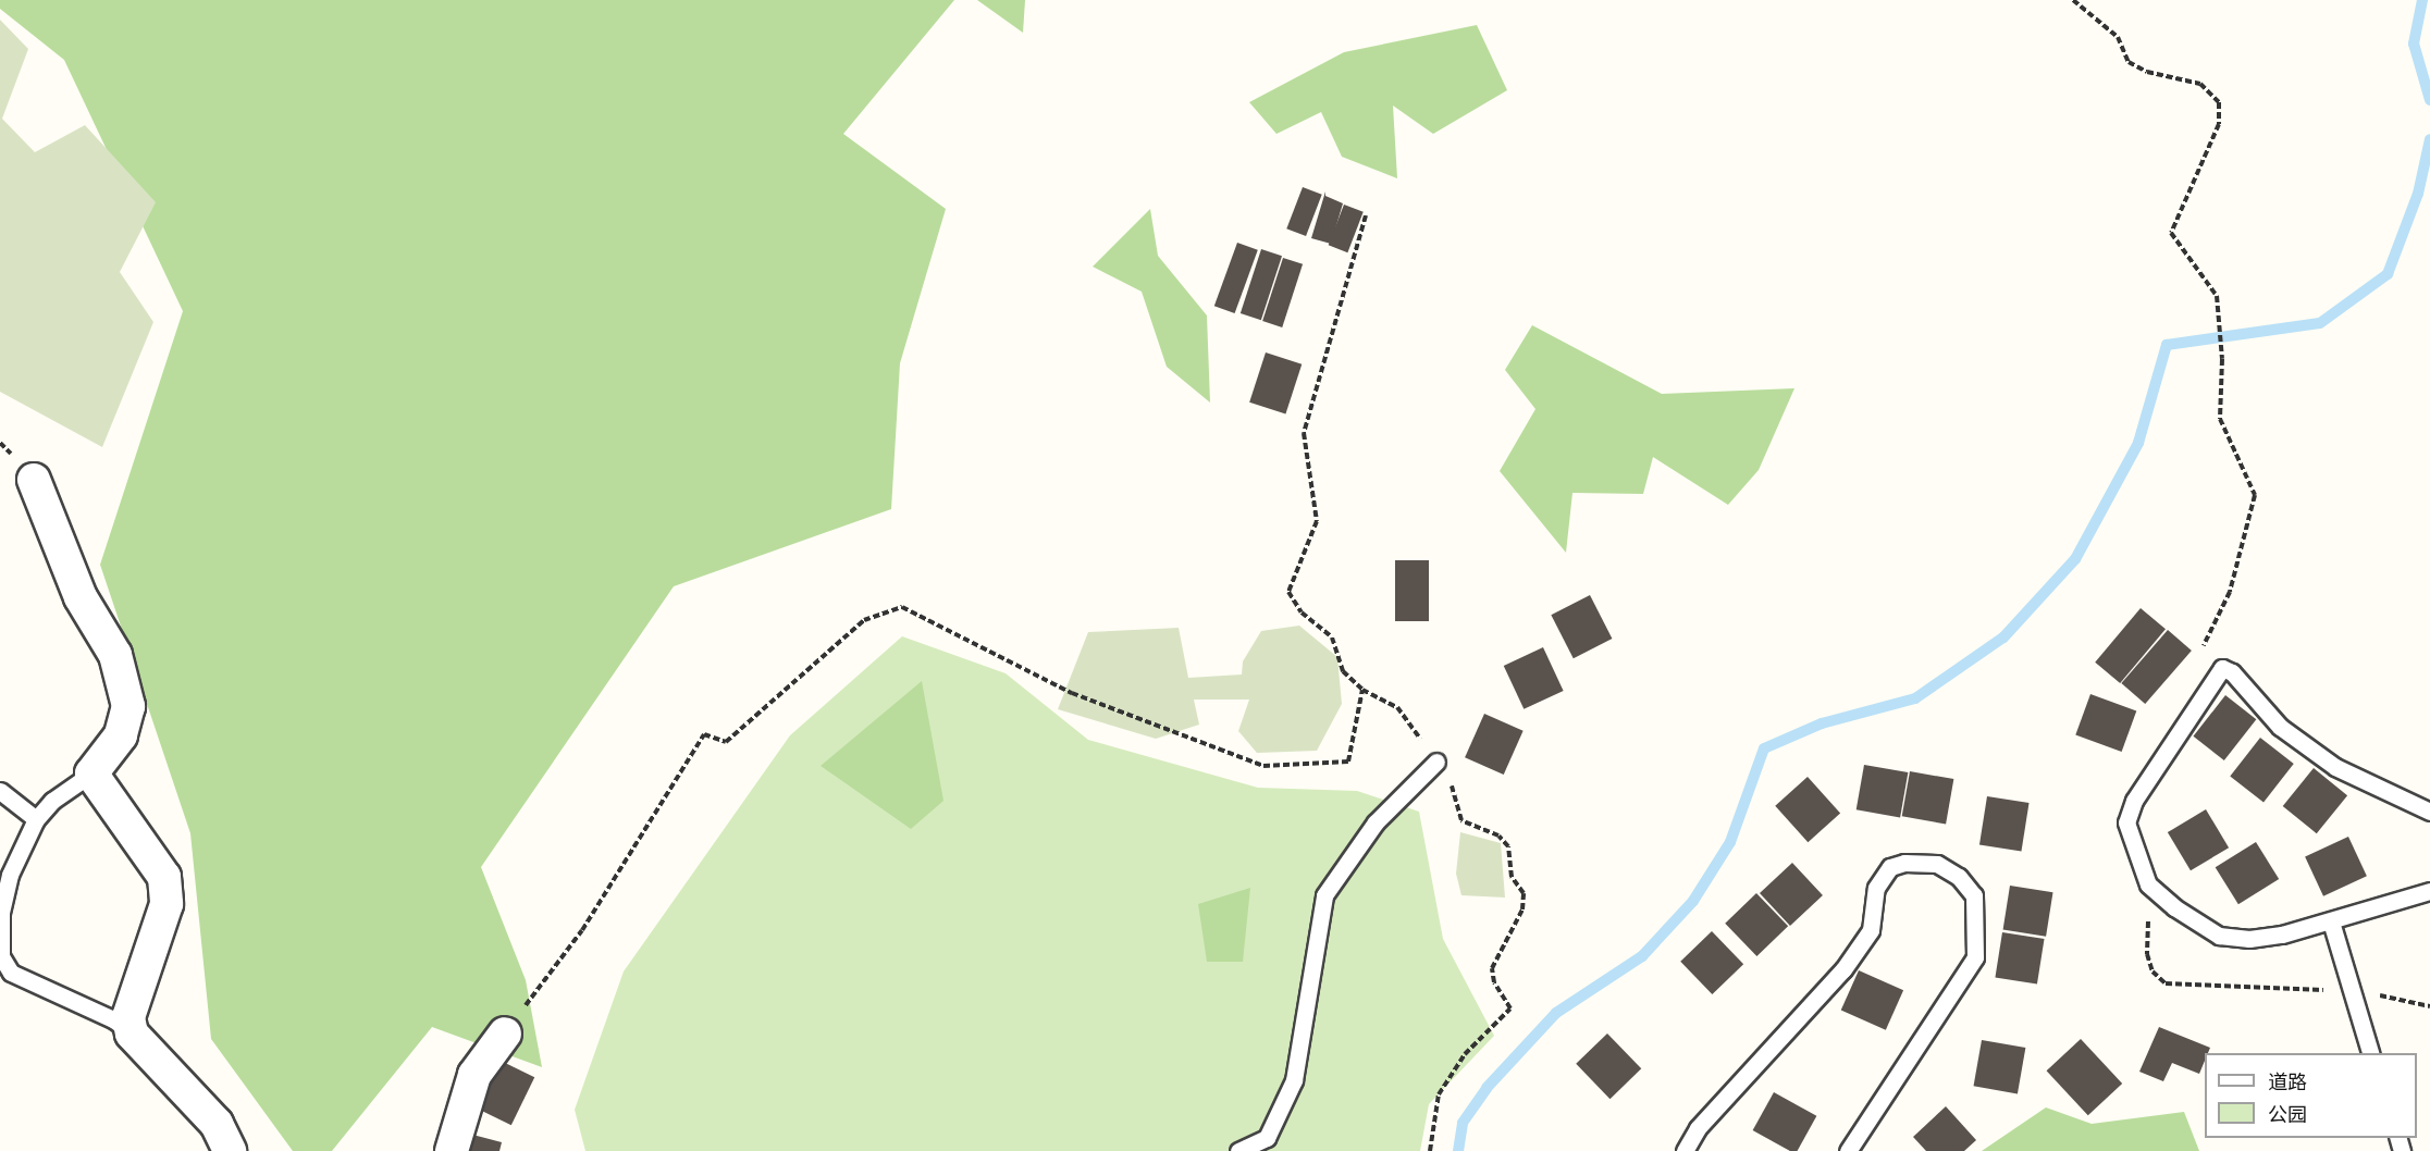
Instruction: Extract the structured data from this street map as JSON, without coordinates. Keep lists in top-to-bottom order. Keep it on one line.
{"legend":["道路","公园"]}
